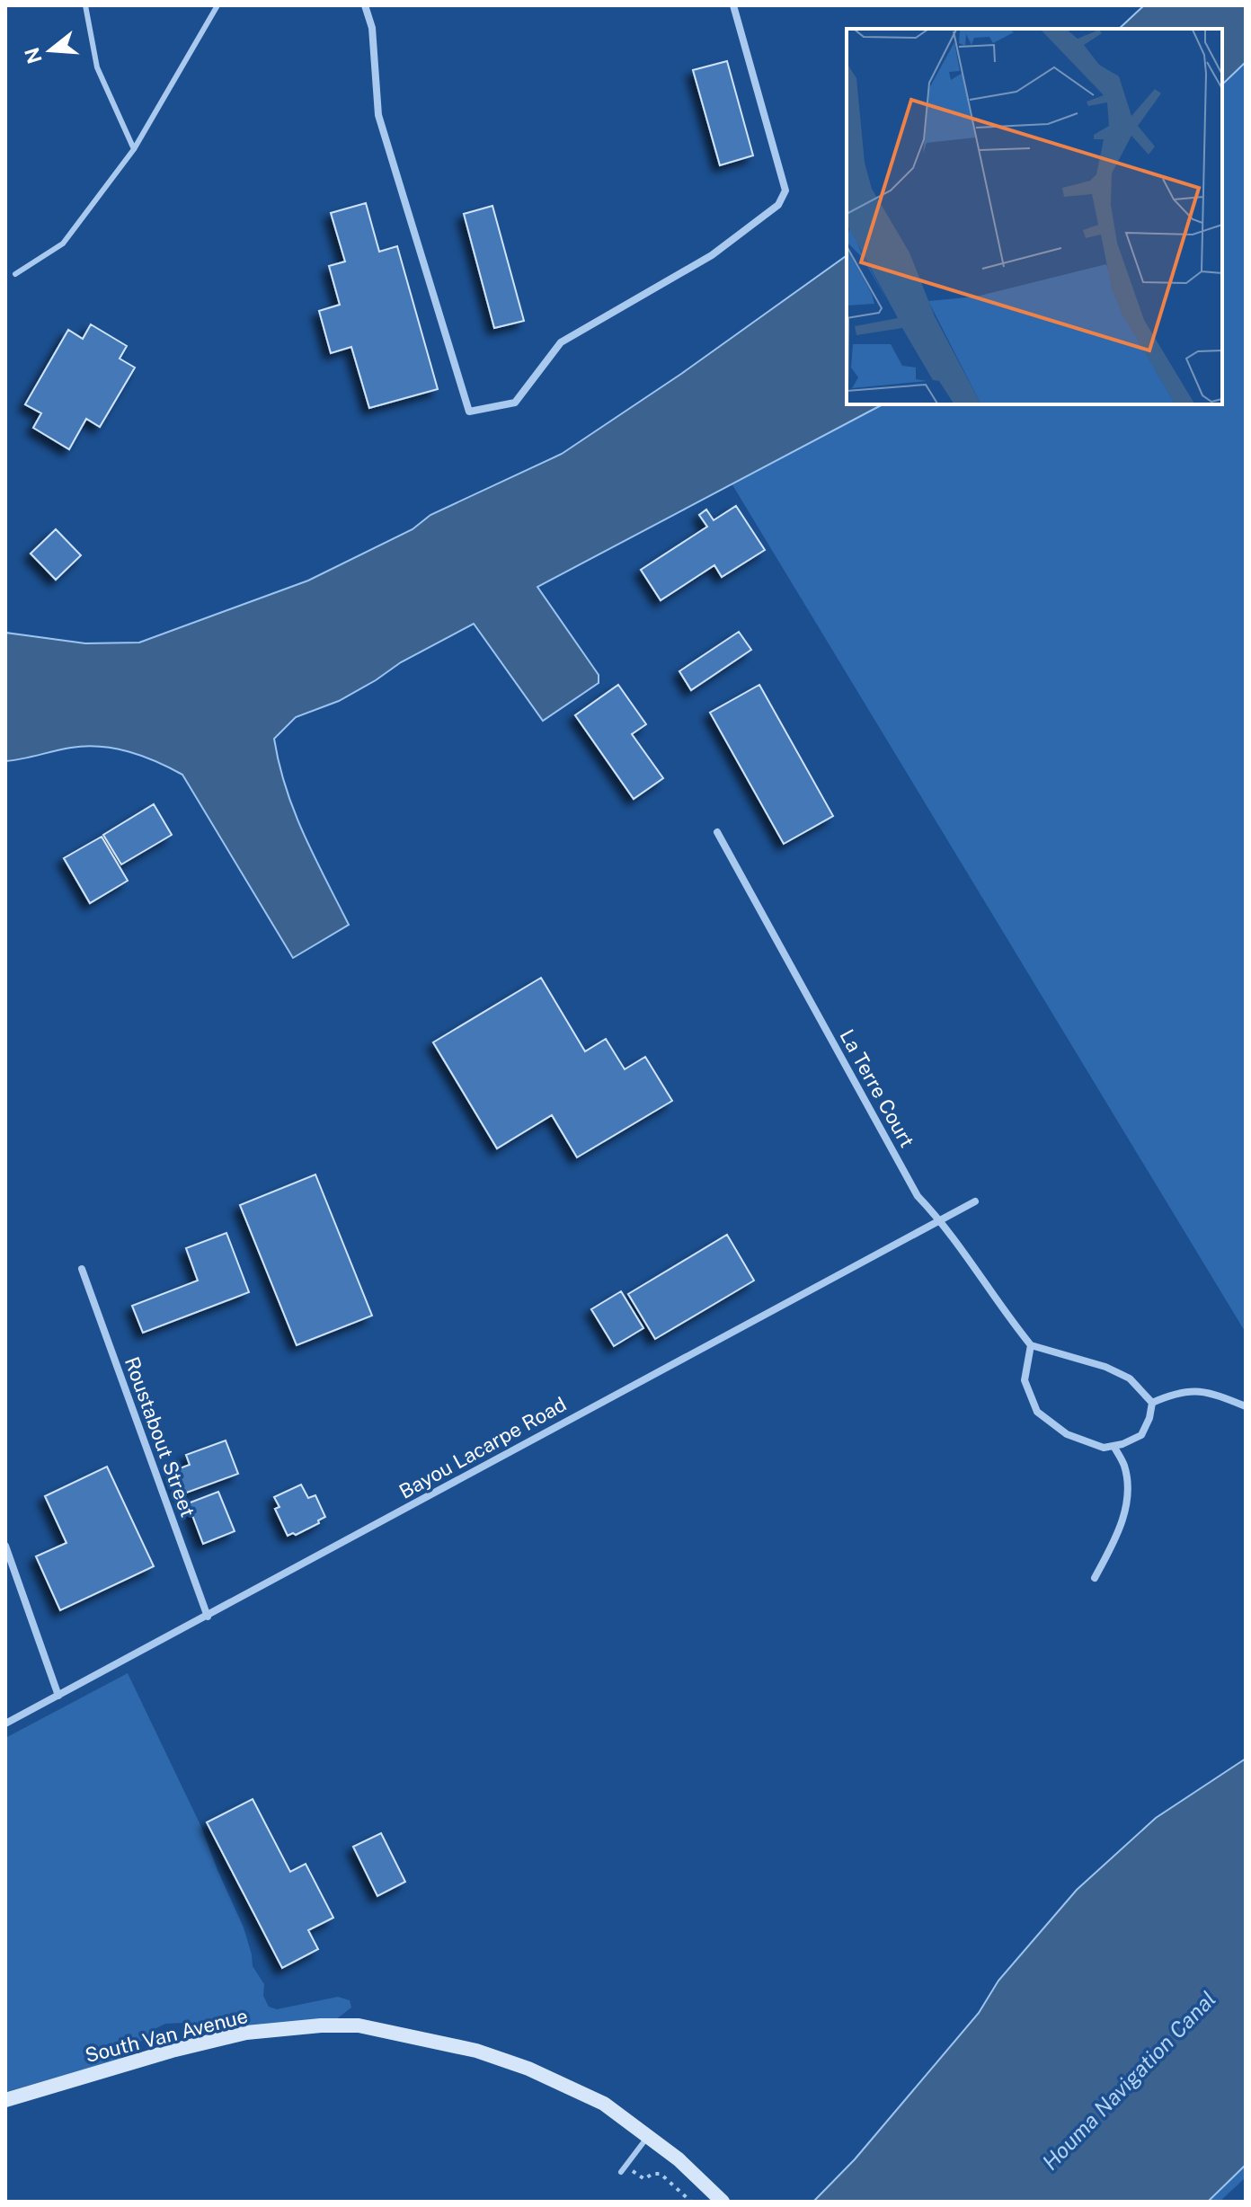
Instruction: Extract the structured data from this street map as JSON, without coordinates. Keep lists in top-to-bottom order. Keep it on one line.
{"streets":{"main road":["South Van Avenue"],"street":["La Terre Court","Roustabout Street","Bayou Lacarpe Road"]},"crossings":[["La Terre Court","Bayou Lacarpe Road"],["Roustabout Street","Bayou Lacarpe Road"]],"water":["Houma Navigation Canal"],"north":"left"}
